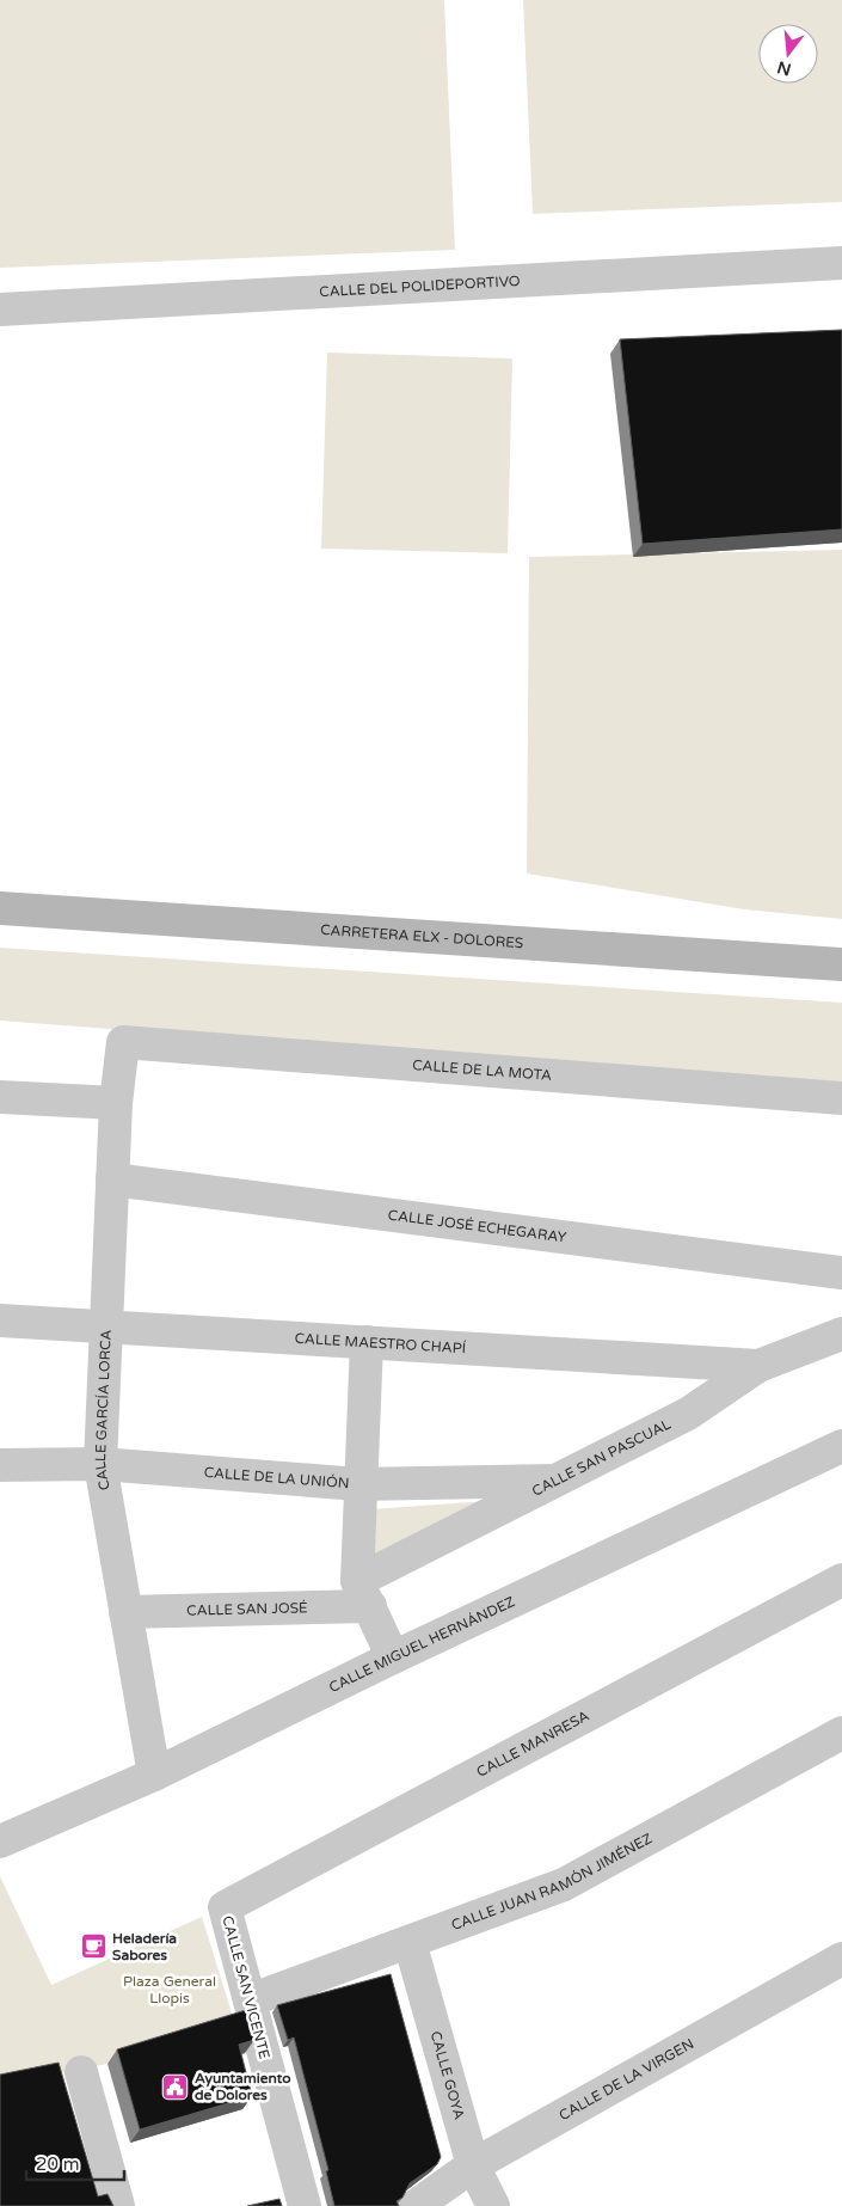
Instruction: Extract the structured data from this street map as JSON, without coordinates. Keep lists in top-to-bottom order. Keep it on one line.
{"streets":{"main road":["CARRETERA ELX - DOLORES"],"street":["CALLE DEL POLIDEPORTIVO","CALLE DE LA MOTA","CALLE JOSÉ ECHEGARAY","CALLE MAESTRO CHAPÍ","CALLE GARCÍA LORCA","CALLE SAN PASCUAL","CALLE DE LA UNIÓN","CALLE SAN JOSÉ","CALLE MIGUEL HERNÁNDEZ","CALLE MANRESA","CALLE JUAN RAMÓN JIMÉNEZ","CALLE SAN VICENTE","CALLE GOYA","CALLE DE LA VIRGEN"]},"crossings":[["CALLE DE LA MOTA","CALLE GARCÍA LORCA"],["CALLE JOSÉ ECHEGARAY","CALLE GARCÍA LORCA"],["CALLE MAESTRO CHAPÍ","CALLE GARCÍA LORCA"],["CALLE MAESTRO CHAPÍ","CALLE SAN PASCUAL"],["CALLE GARCÍA LORCA","CALLE DE LA UNIÓN"],["CALLE GARCÍA LORCA","CALLE SAN JOSÉ"],["CALLE GARCÍA LORCA","CALLE MIGUEL HERNÁNDEZ"],["CALLE SAN PASCUAL","CALLE DE LA UNIÓN"],["CALLE SAN PASCUAL","CALLE SAN JOSÉ"],["CALLE MANRESA","CALLE SAN VICENTE"],["CALLE JUAN RAMÓN JIMÉNEZ","CALLE SAN VICENTE"],["CALLE JUAN RAMÓN JIMÉNEZ","CALLE GOYA"],["CALLE GOYA","CALLE DE LA VIRGEN"]],"parks":["Plaza General Llopis"],"places":{"cafe":["Heladería Sabores"],"public building":["Ayuntamiento de Dolores"]},"scale_bar":"20 m","north":"bottom"}
